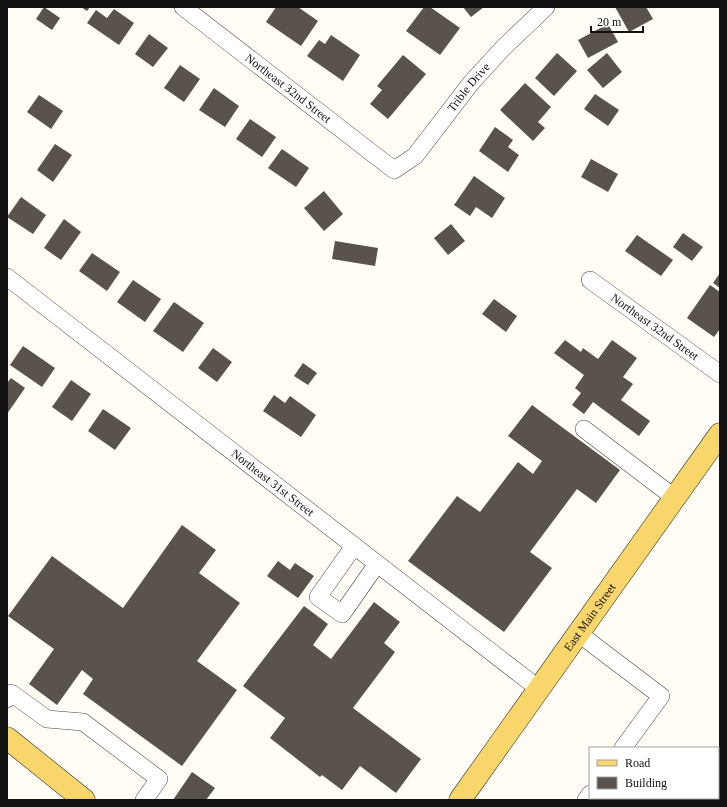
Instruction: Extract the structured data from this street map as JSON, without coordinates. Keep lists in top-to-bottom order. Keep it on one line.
{"streets":{"main road":["East Main Street"],"street":["Northeast 32nd Street","Trible Drive","Northeast 31st Street"]},"crossings":[["Northeast 32nd Street","Trible Drive"],["Northeast 31st Street","East Main Street"]],"legend":["Road","Building"],"scale_bar":"20 m"}
